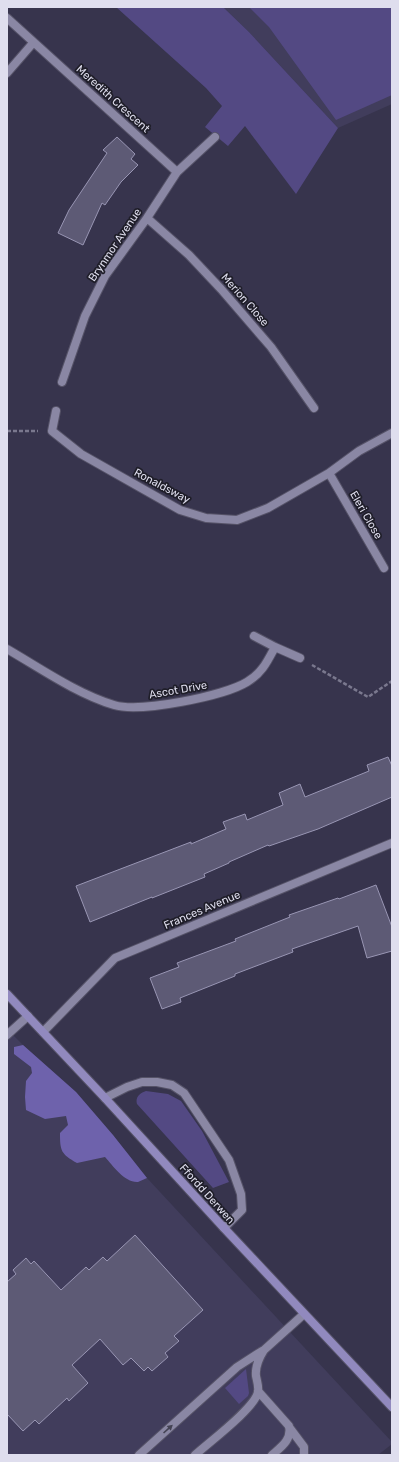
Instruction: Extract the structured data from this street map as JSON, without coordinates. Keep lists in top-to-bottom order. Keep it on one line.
{"streets":{"street":["Meredith Crescent","Brynmor Avenue","Merion Close","Ronaldsway","Eleri Close","Ascot Drive","Frances Avenue","Ffordd Derwen"]},"crossings":[["Meredith Crescent","Brynmor Avenue"],["Brynmor Avenue","Merion Close"],["Ronaldsway","Eleri Close"],["Frances Avenue","Ffordd Derwen"]]}
